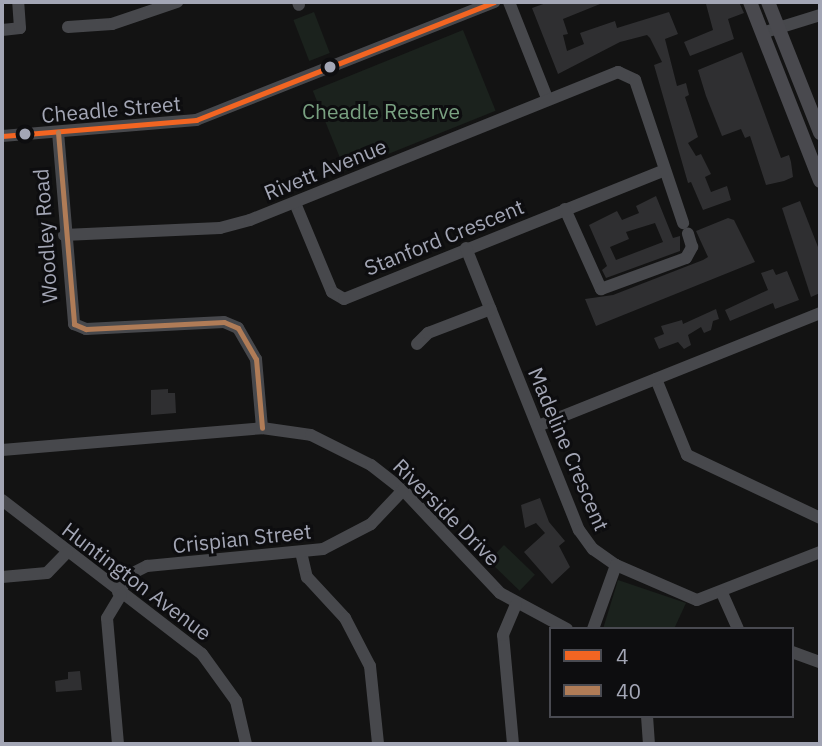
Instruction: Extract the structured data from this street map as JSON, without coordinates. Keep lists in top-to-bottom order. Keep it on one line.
{"streets":{"street":["Cheadle Street","Rivett Avenue","Woodley Road","Stanford Crescent","Madeline Crescent","Riverside Drive","Crispian Street","Huntington Avenue"]},"crossings":[["Cheadle Street","Woodley Road"],["Rivett Avenue","Woodley Road"],["Rivett Avenue","Stanford Crescent"],["Woodley Road","Riverside Drive"],["Stanford Crescent","Madeline Crescent"],["Riverside Drive","Crispian Street"],["Crispian Street","Huntington Avenue"]],"parks":["Cheadle Reserve"],"lines":["transit line 4","transit line 40"],"legend":["4","40"]}
